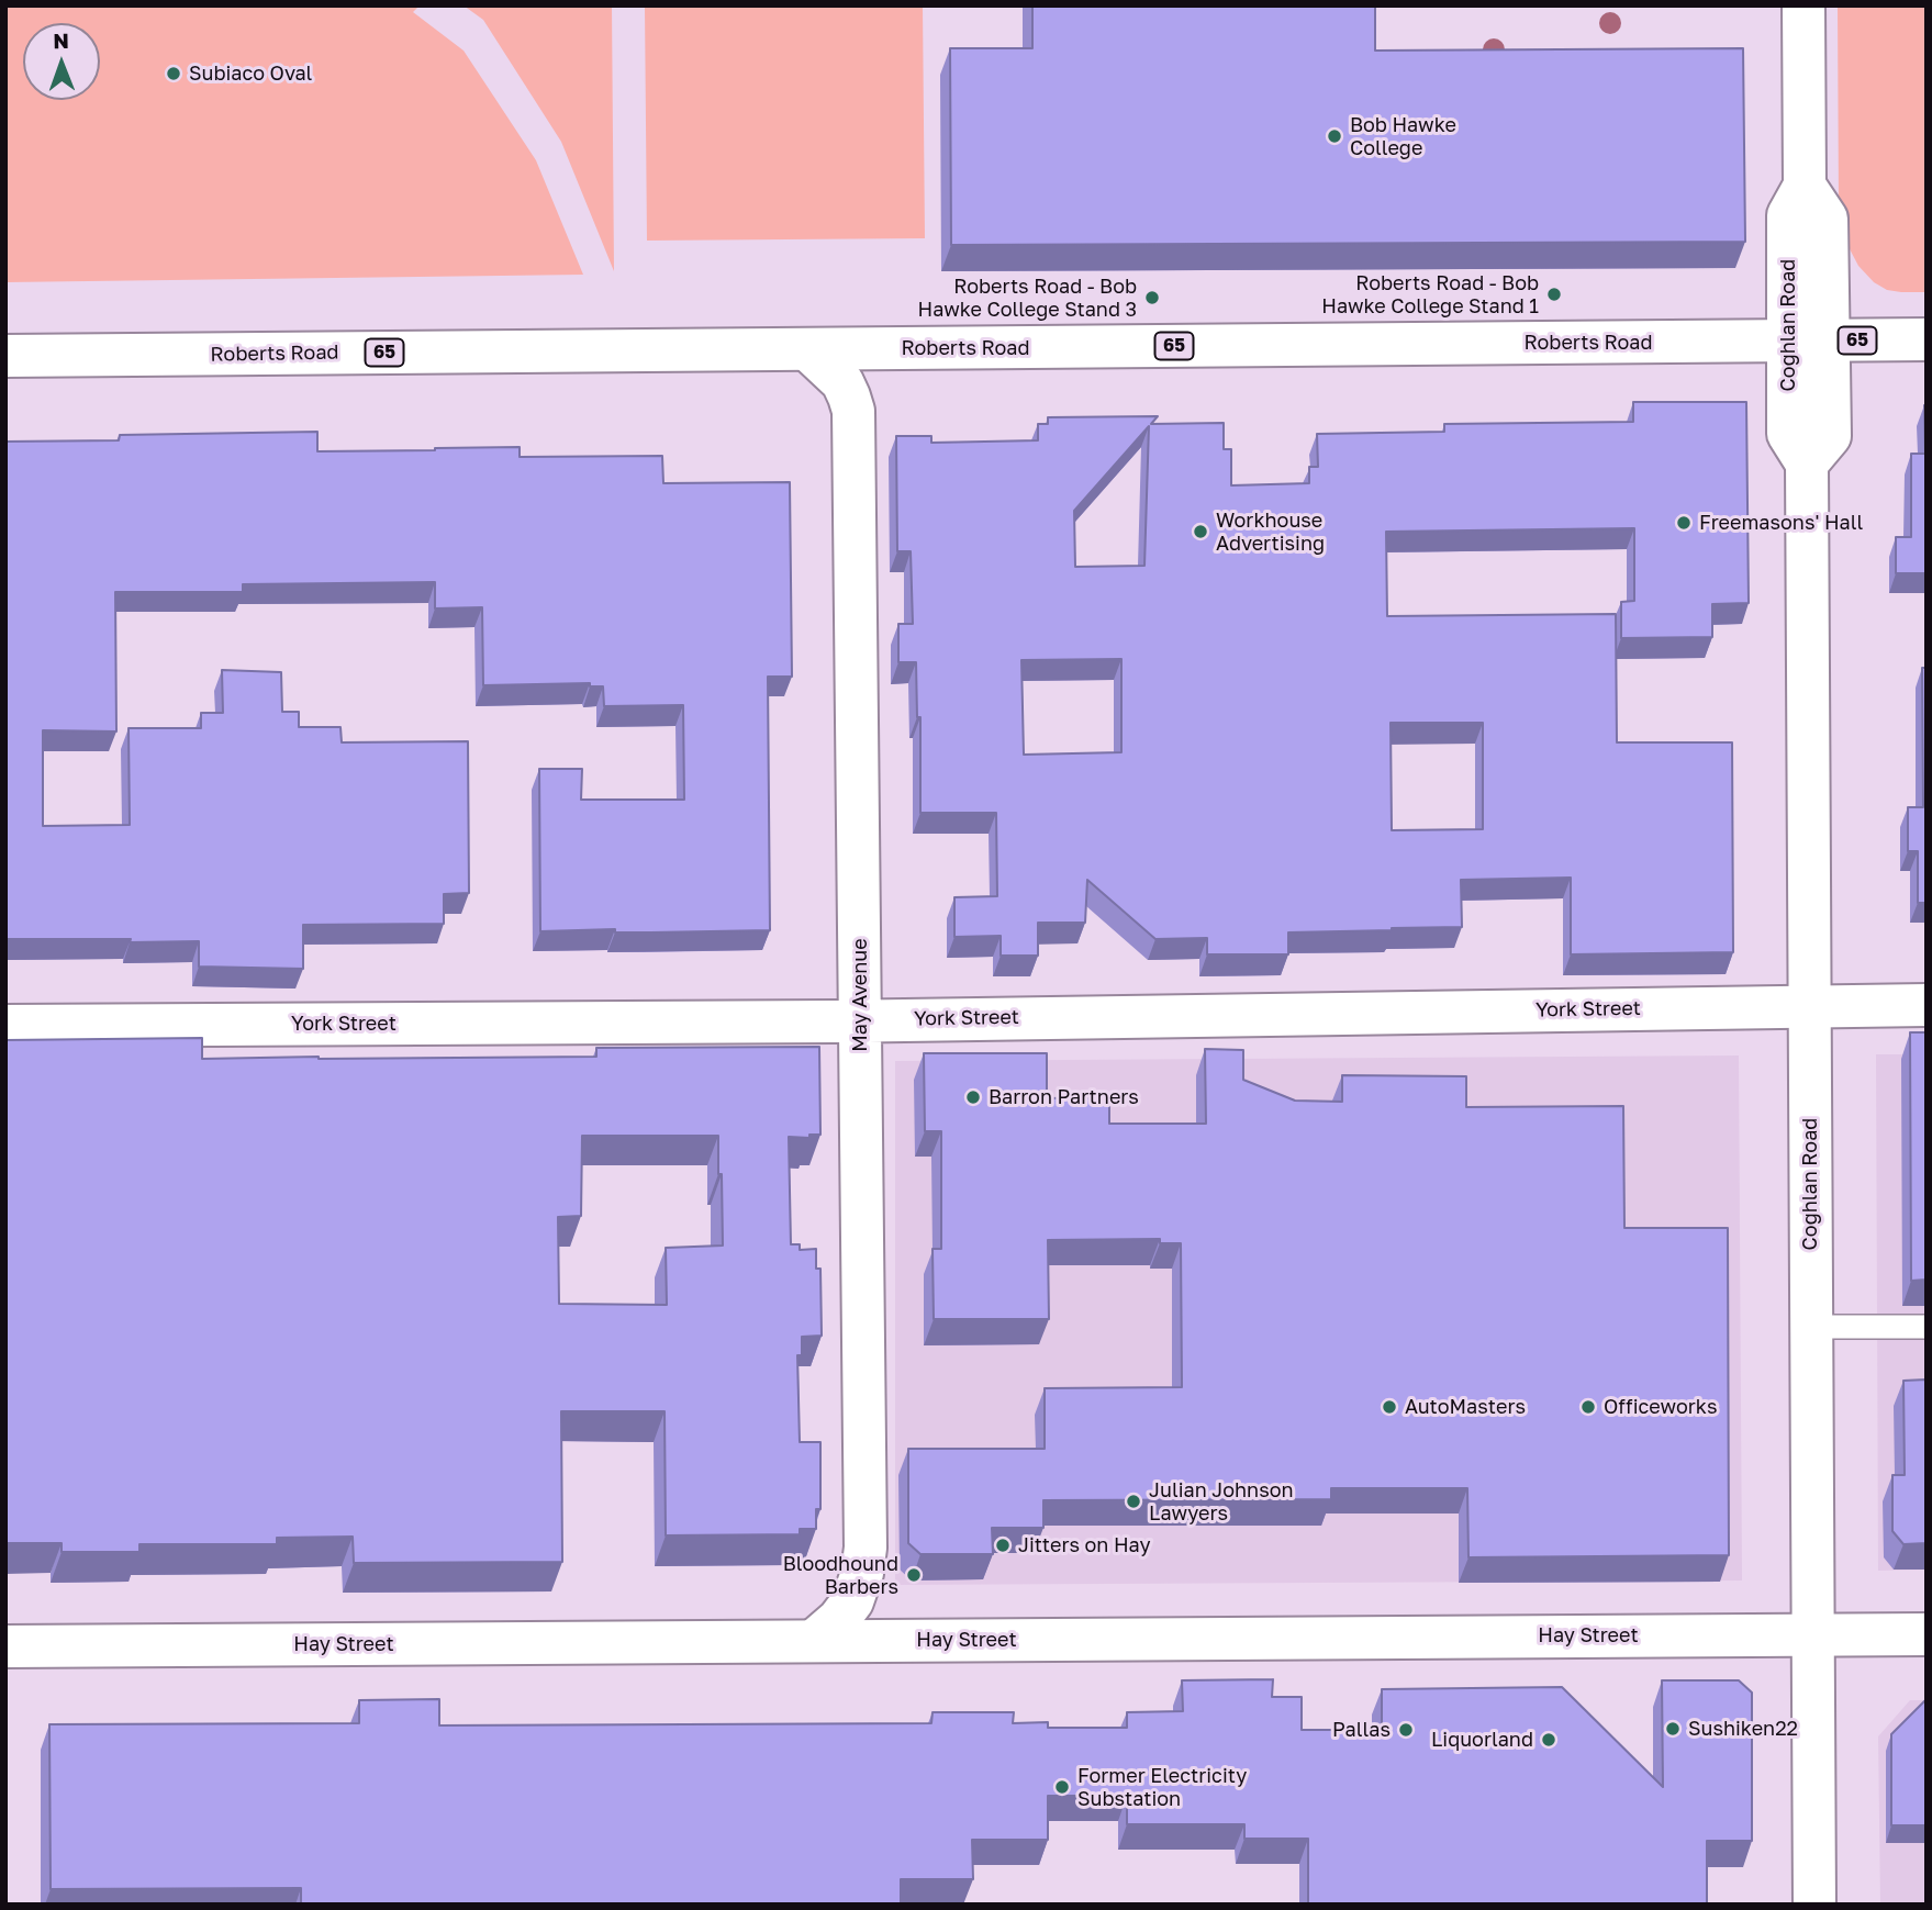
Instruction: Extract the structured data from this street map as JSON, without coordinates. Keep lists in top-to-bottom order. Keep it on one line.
{"streets":{"street":["Coghlan Road","65","Roberts Road","May Avenue","York Street","Hay Street"]},"crossings":[["Coghlan Road","Roberts Road"],["Coghlan Road","York Street"],["Coghlan Road","Hay Street"],["Roberts Road","May Avenue"],["May Avenue","York Street"],["May Avenue","Hay Street"]],"places":["Subiaco Oval","Bob Hawke College","Roberts Road - Bob Hawke College Stand 1","Roberts Road - Bob Hawke College Stand 3","Freemasons' Hall","Workhouse Advertising","Barron Partners","AutoMasters","Officeworks","Julian Johnson Lawyers","Jitters on Hay","Bloodhound Barbers","Sushiken22","Pallas","Liquorland","Former Electricity Substation"],"north":"top"}
